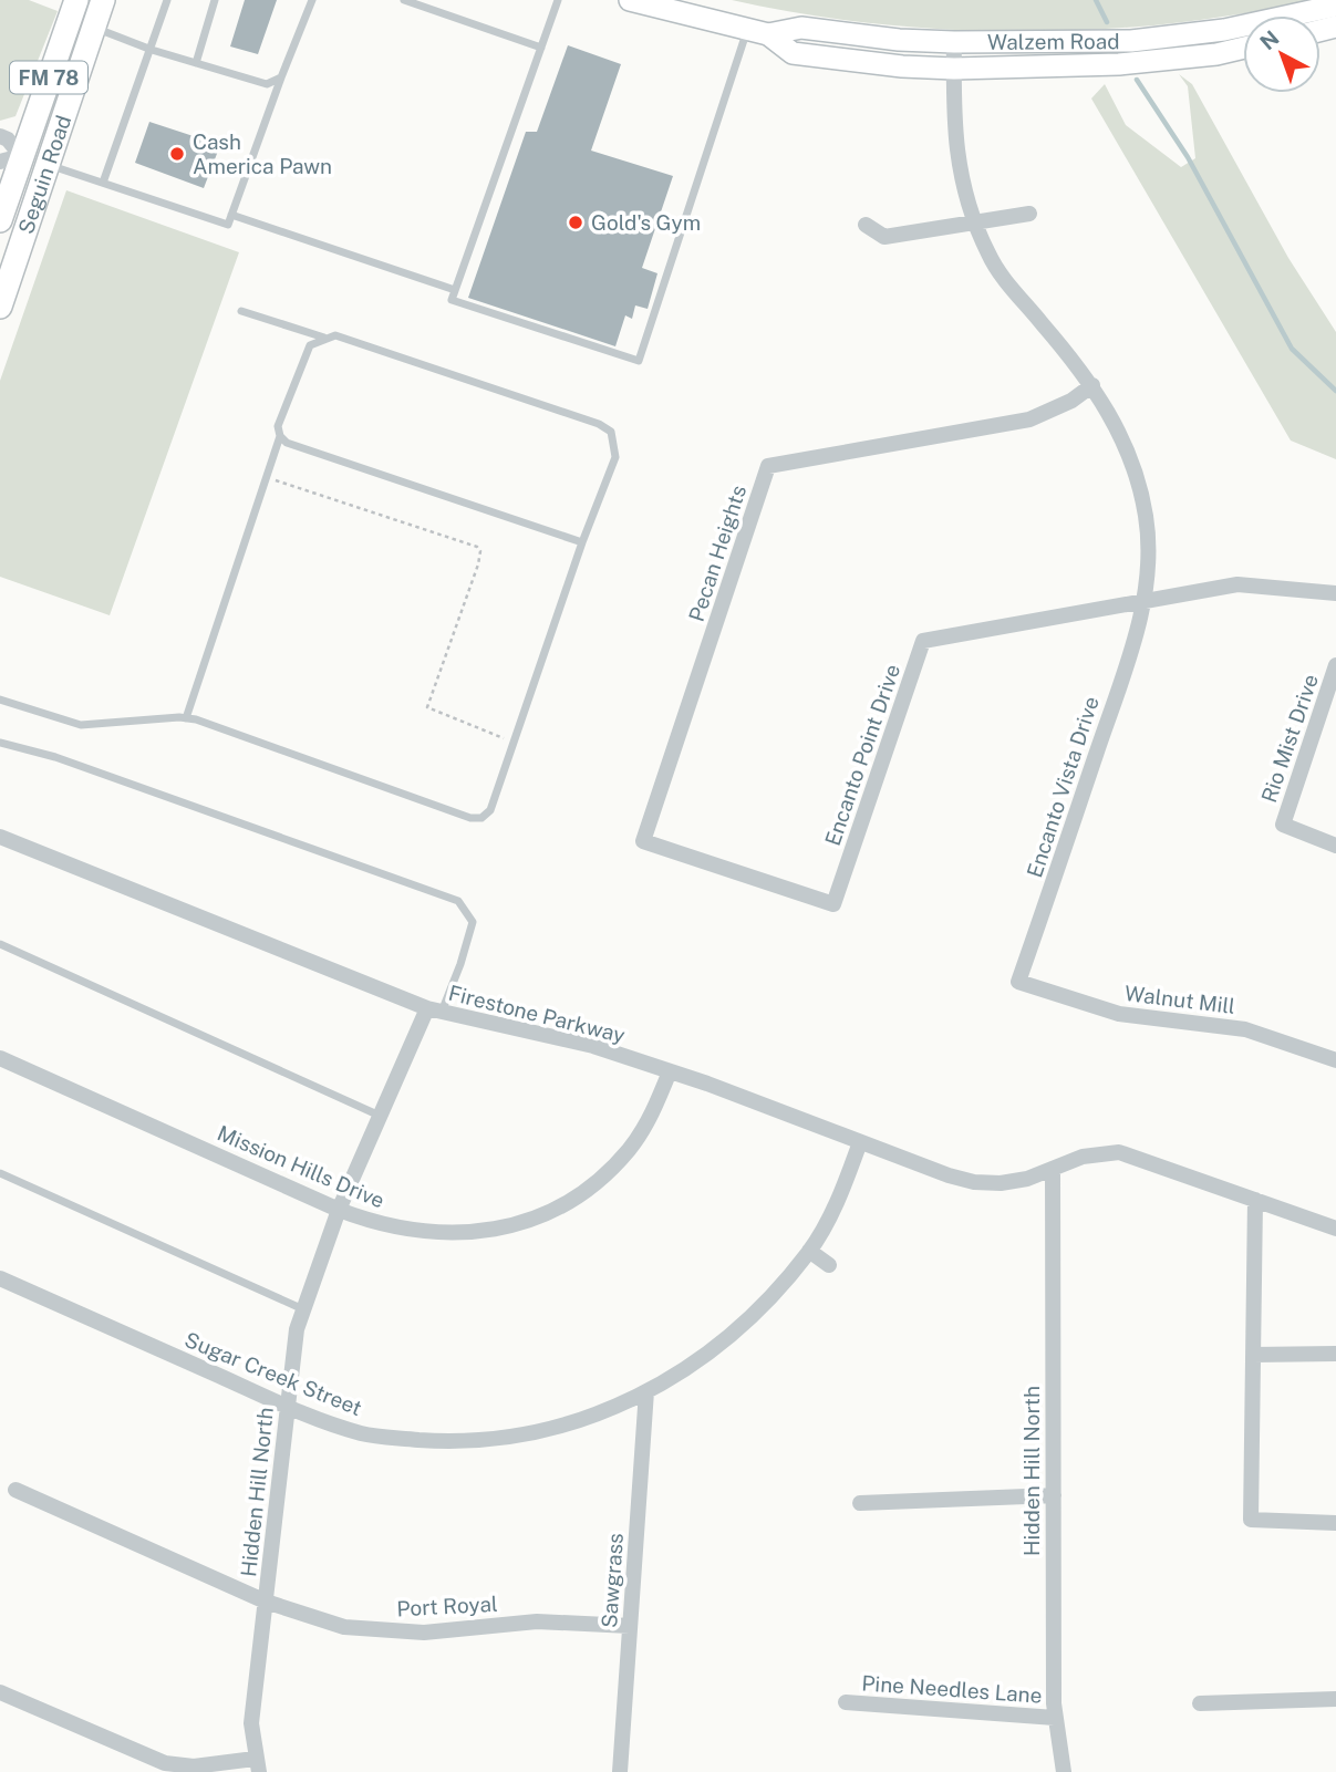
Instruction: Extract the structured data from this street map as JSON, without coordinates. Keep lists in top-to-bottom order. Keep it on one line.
{"streets":{"main road":["FM 78","Seguin Road"],"street":["Walzem Road","Pecan Heights","Rio Mist Drive","Encanto Point Drive","Encanto Vista Drive","Walnut Mill","Firestone Parkway","Mission Hills Drive","Sugar Creek Street","Hidden Hill North","Sawgrass","Port Royal","Pine Needles Lane"]},"crossings":[["Pecan Heights","Encanto Point Drive"],["Encanto Point Drive","Encanto Vista Drive"],["Encanto Vista Drive","Walnut Mill"],["Firestone Parkway","Mission Hills Drive"],["Firestone Parkway","Sugar Creek Street"],["Firestone Parkway","Hidden Hill North"],["Mission Hills Drive","Hidden Hill North"],["Sugar Creek Street","Hidden Hill North"],["Sugar Creek Street","Sawgrass"],["Hidden Hill North","Port Royal"],["Hidden Hill North","Pine Needles Lane"],["Sawgrass","Port Royal"]],"places":["Cash America Pawn","Gold's Gym"],"north":"top left"}
